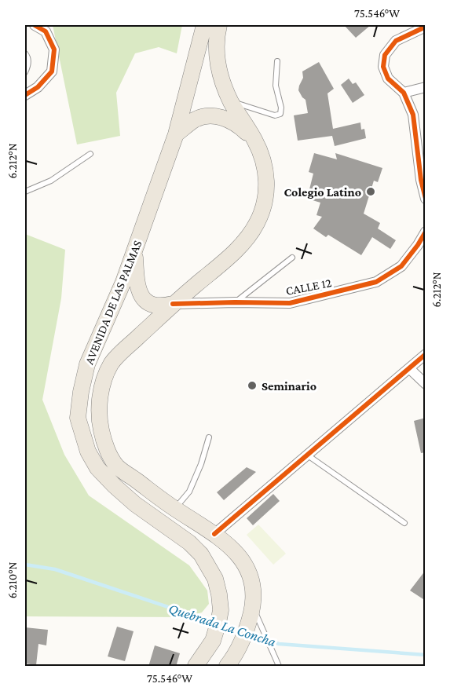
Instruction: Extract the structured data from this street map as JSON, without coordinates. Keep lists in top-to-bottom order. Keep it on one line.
{"streets":{"main road":["AVENIDA DE LAS PALMAS"],"street":["CALLE 12"]},"crossings":[["CALLE 12","AVENIDA DE LAS PALMAS"]],"water":["Quebrada La Concha"],"places":["Colegio Latino","Seminario"],"coordinates":["75.546°W","6.212°N","6.210°N"]}
